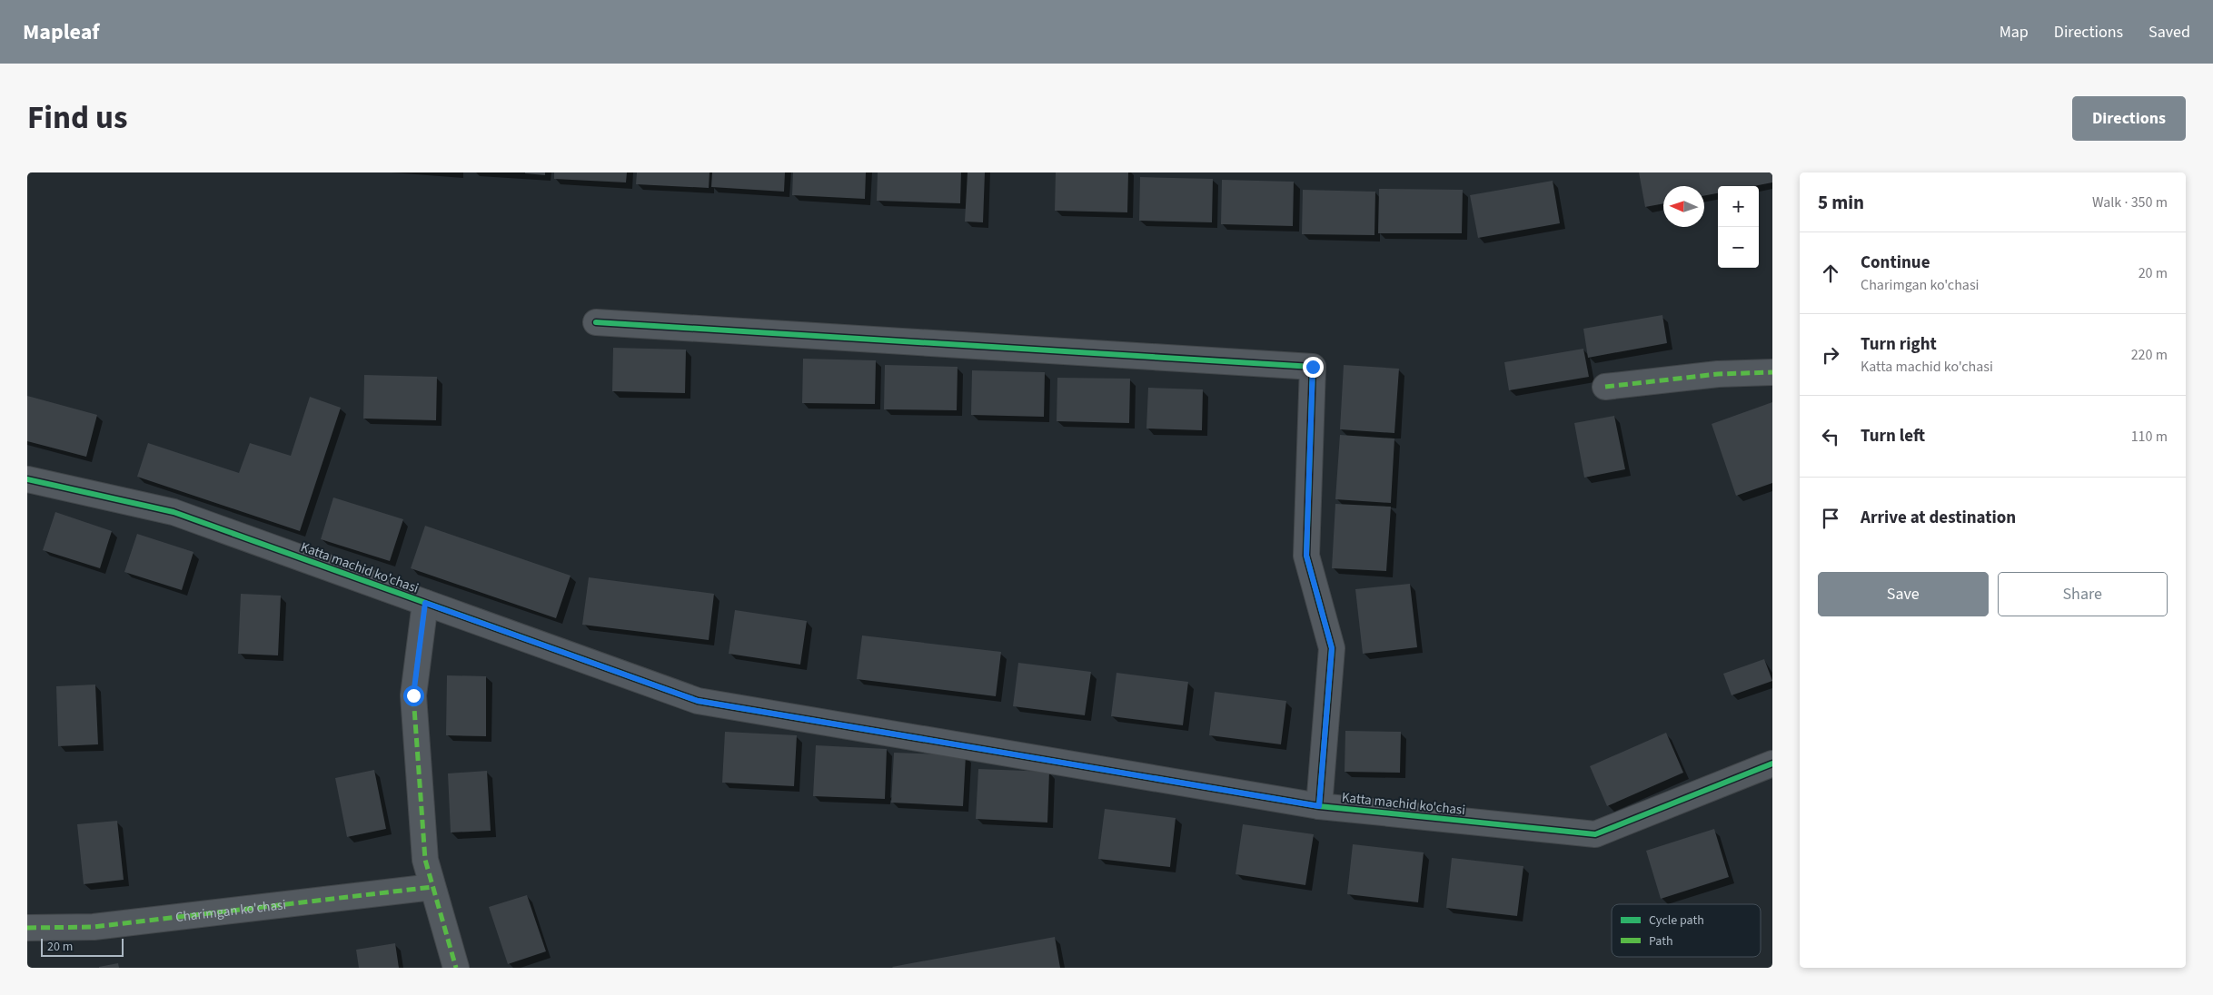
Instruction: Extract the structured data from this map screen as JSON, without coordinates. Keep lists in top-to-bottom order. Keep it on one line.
{"streets":{"street":["Katta machid ko'chasi","Charimgan ko'chasi"]},"legend":["Cycle path","Path"],"scale_bar":"20 m","north":"left","page":{"header":"Mapleaf","nav":["Map","Directions","Saved"],"title":"Find us","buttons":["Directions",["Save","Share"]],"heading":["5 min","Walk · 350 m"],"map_buttons":["+","−"],"list":[["Continue","Charimgan ko'chasi","20 m"],["Turn right","Katta machid ko'chasi","220 m"],["Turn left","110 m"],"Arrive at destination"],"scale":"20 m"}}
